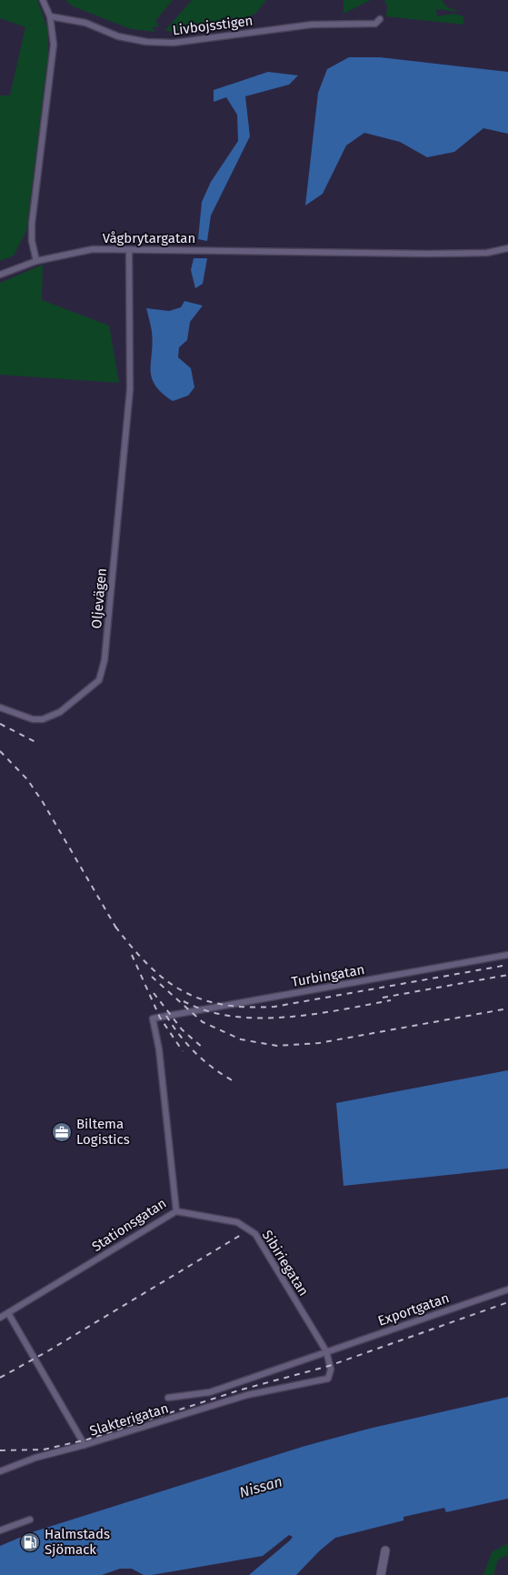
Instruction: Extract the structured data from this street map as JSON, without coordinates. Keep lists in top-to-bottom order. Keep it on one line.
{"streets":{"street":["Livbojsstigen","Vågbrytargatan","Oljevägen","Turbingatan","Stationsgatan","Sibiriegatan","Exportgatan","Slakterigatan"]},"crossings":[["Vågbrytargatan","Oljevägen"],["Turbingatan","Stationsgatan"],["Stationsgatan","Sibiriegatan"],["Stationsgatan","Slakterigatan"],["Sibiriegatan","Exportgatan"],["Sibiriegatan","Slakterigatan"]],"water":["Nissan"],"places":{"office":["Biltema Logistics"],"fuel station":["Halmstads Sjömack"]}}
